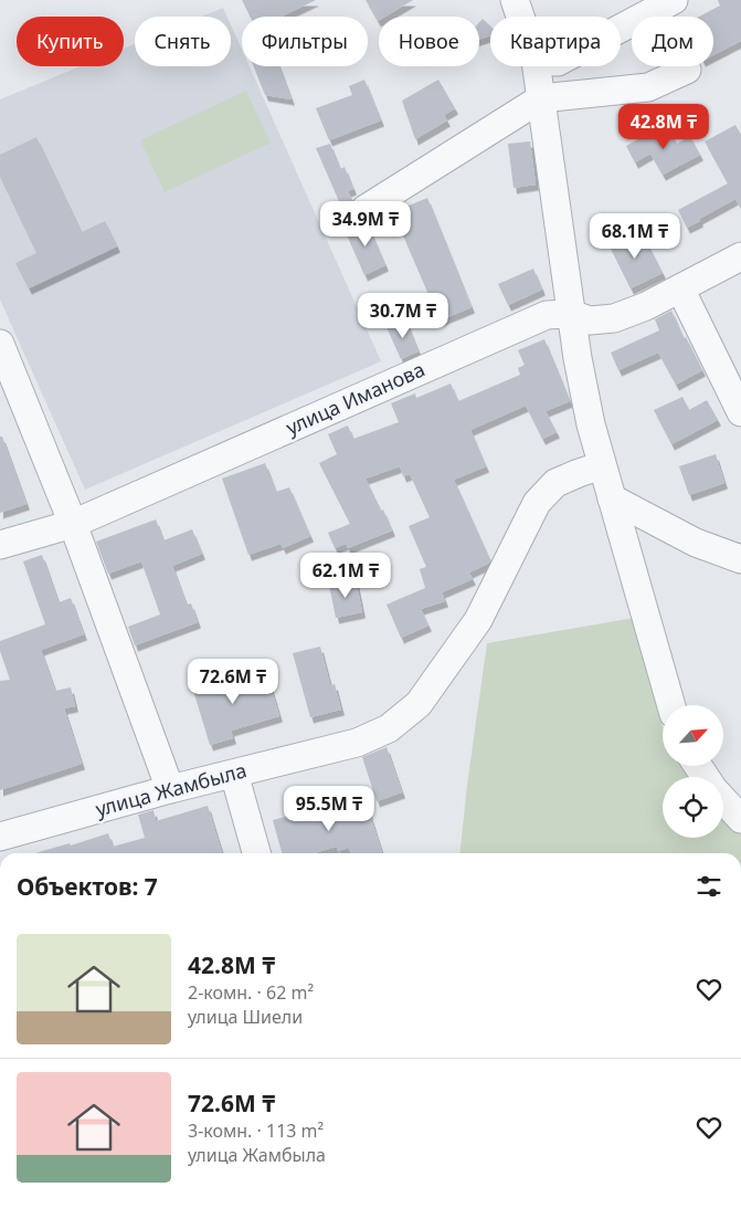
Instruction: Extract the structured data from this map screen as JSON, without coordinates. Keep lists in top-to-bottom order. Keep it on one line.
{"streets":{"street":["улица Иманова","улица Жамбыла"]},"north":"top right","page":{"chip":["Купить","Снять","Фильтры","Новое","Квартира","Дом"],"price":["42.8M ₸","34.9M ₸","68.1M ₸","30.7M ₸","62.1M ₸","72.6M ₸","95.5M ₸"],"heading":"Объектов: 7","list":[{"name":"42.8M ₸","note":"2-комн. · 62 m² · улица Шиели"},{"name":"72.6M ₸","note":"3-комн. · 113 m² · улица Жамбыла"}]}}
